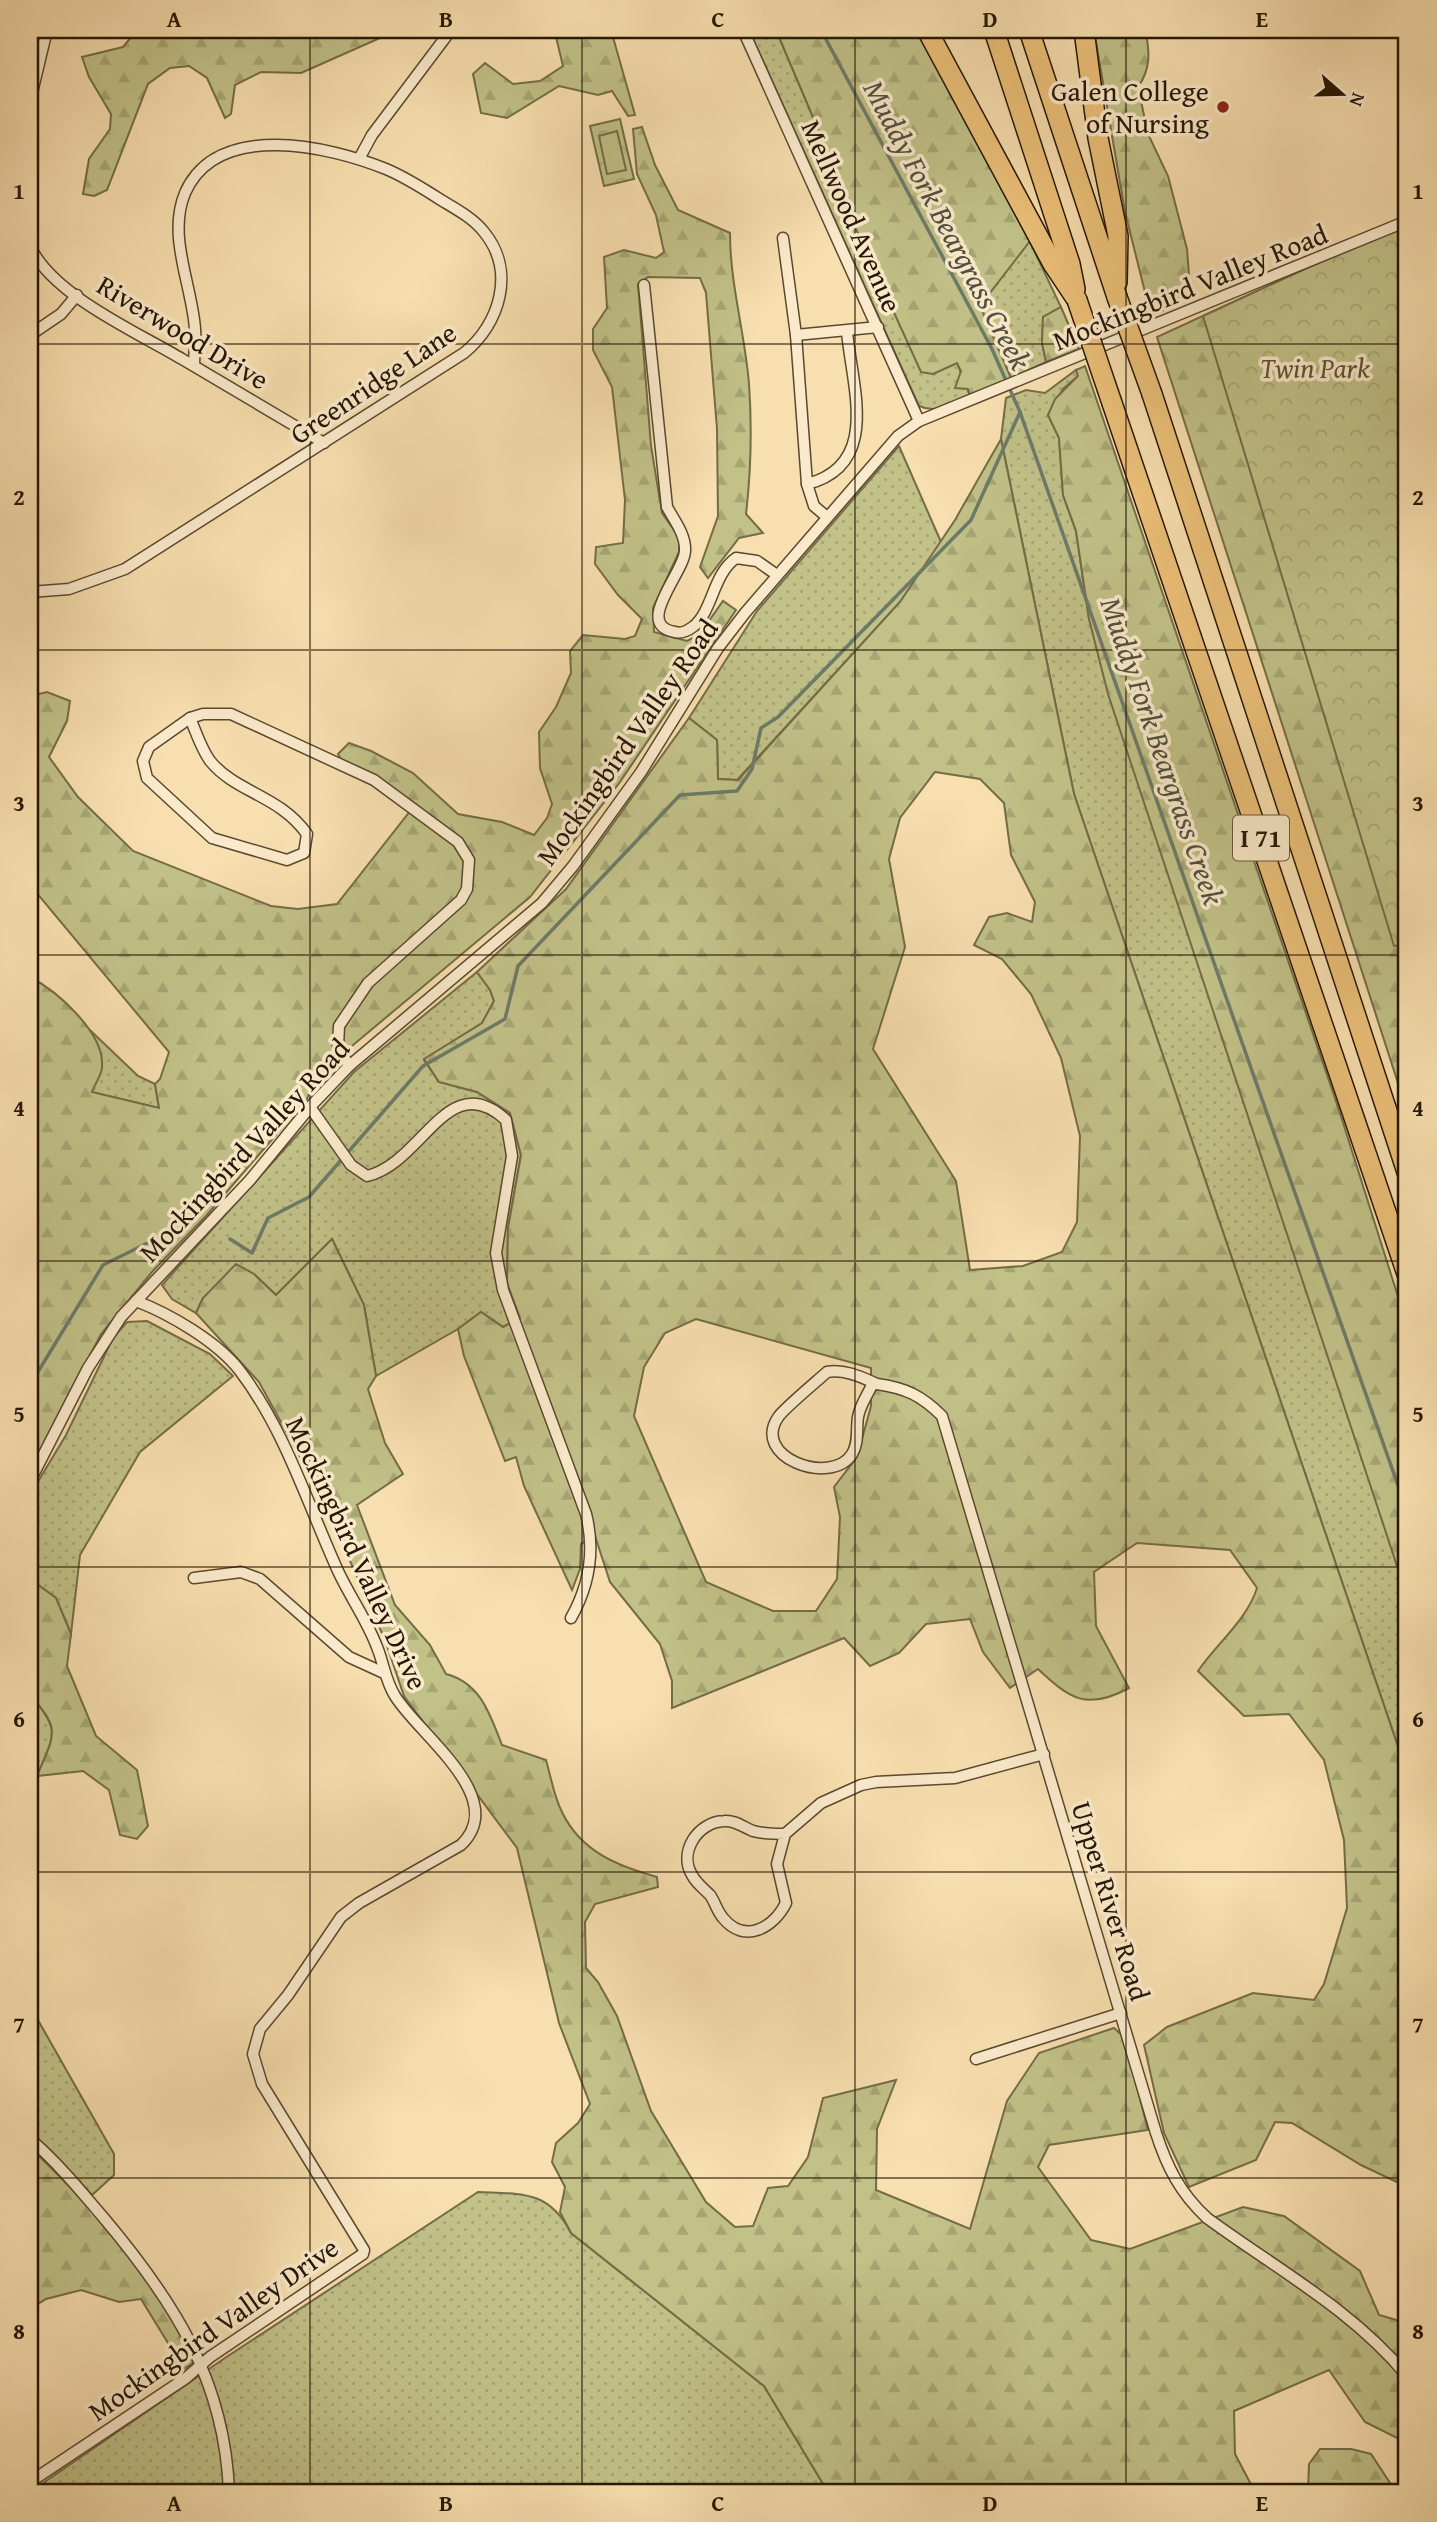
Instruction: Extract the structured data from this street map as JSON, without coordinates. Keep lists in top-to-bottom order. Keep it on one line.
{"streets":{"highway":["I 71"],"street":["Mellwood Avenue","Mockingbird Valley Road","Riverwood Drive","Greenridge Lane","Mockingbird Valley Drive","Upper River Road"]},"crossings":[["Mellwood Avenue","Mockingbird Valley Road"],["Mockingbird Valley Road","Mockingbird Valley Drive"],["Riverwood Drive","Greenridge Lane"]],"water":["Muddy Fork Beargrass Creek"],"parks":["Twin Park"],"places":["Galen College of Nursing"],"north":"right","grid":{"columns":["A","B","C","D","E"],"rows":["1","2","3","4","5","6","7","8"]}}
